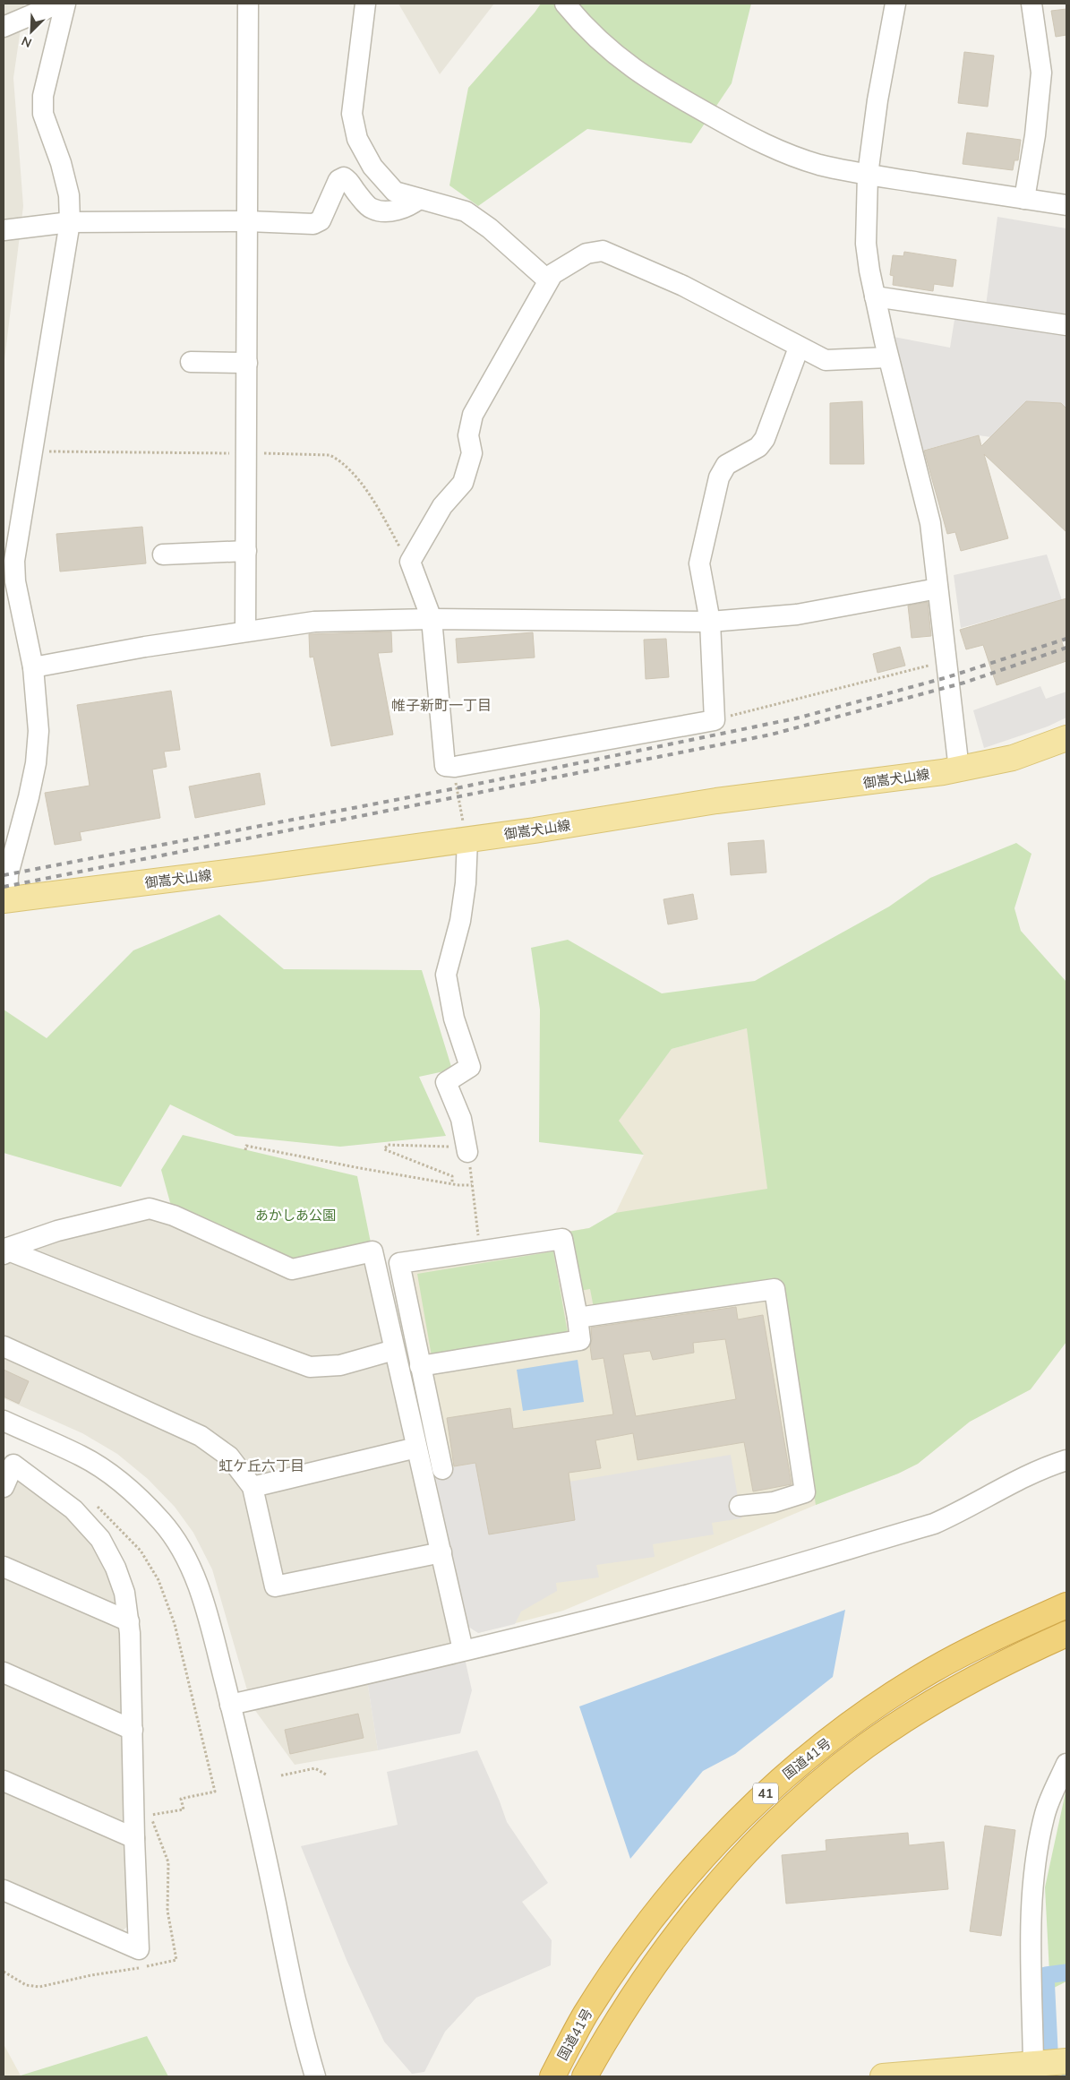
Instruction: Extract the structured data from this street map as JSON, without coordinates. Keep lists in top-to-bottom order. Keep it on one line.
{"streets":{"highway":["国道41号","41"],"main road":["御嵩犬山線"]},"districts":["帷子新町一丁目","虹ケ丘六丁目"],"parks":["あかしあ公園"],"north":"bottom left"}
